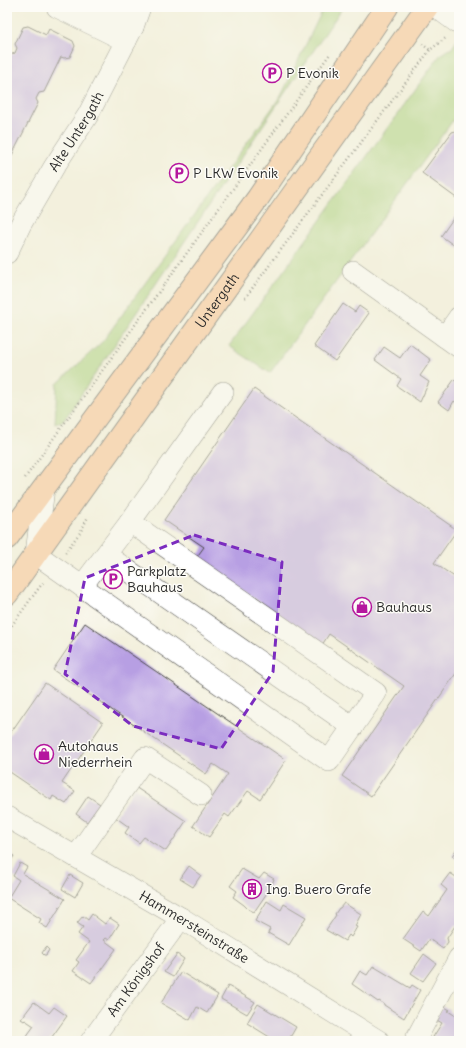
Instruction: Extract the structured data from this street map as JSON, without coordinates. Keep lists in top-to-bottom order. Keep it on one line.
{"streets":{"main road":["Untergath"],"street":["Alte Untergath","Hammersteinstraße","Am Königshof"]},"crossings":[["Hammersteinstraße","Am Königshof"]],"places":{"parking":["P Evonik","P LKW Evonik","Parkplatz Bauhaus"],"shop":["Bauhaus","Autohaus Niederrhein"],"building":["Ing. Buero Grafe"]}}
